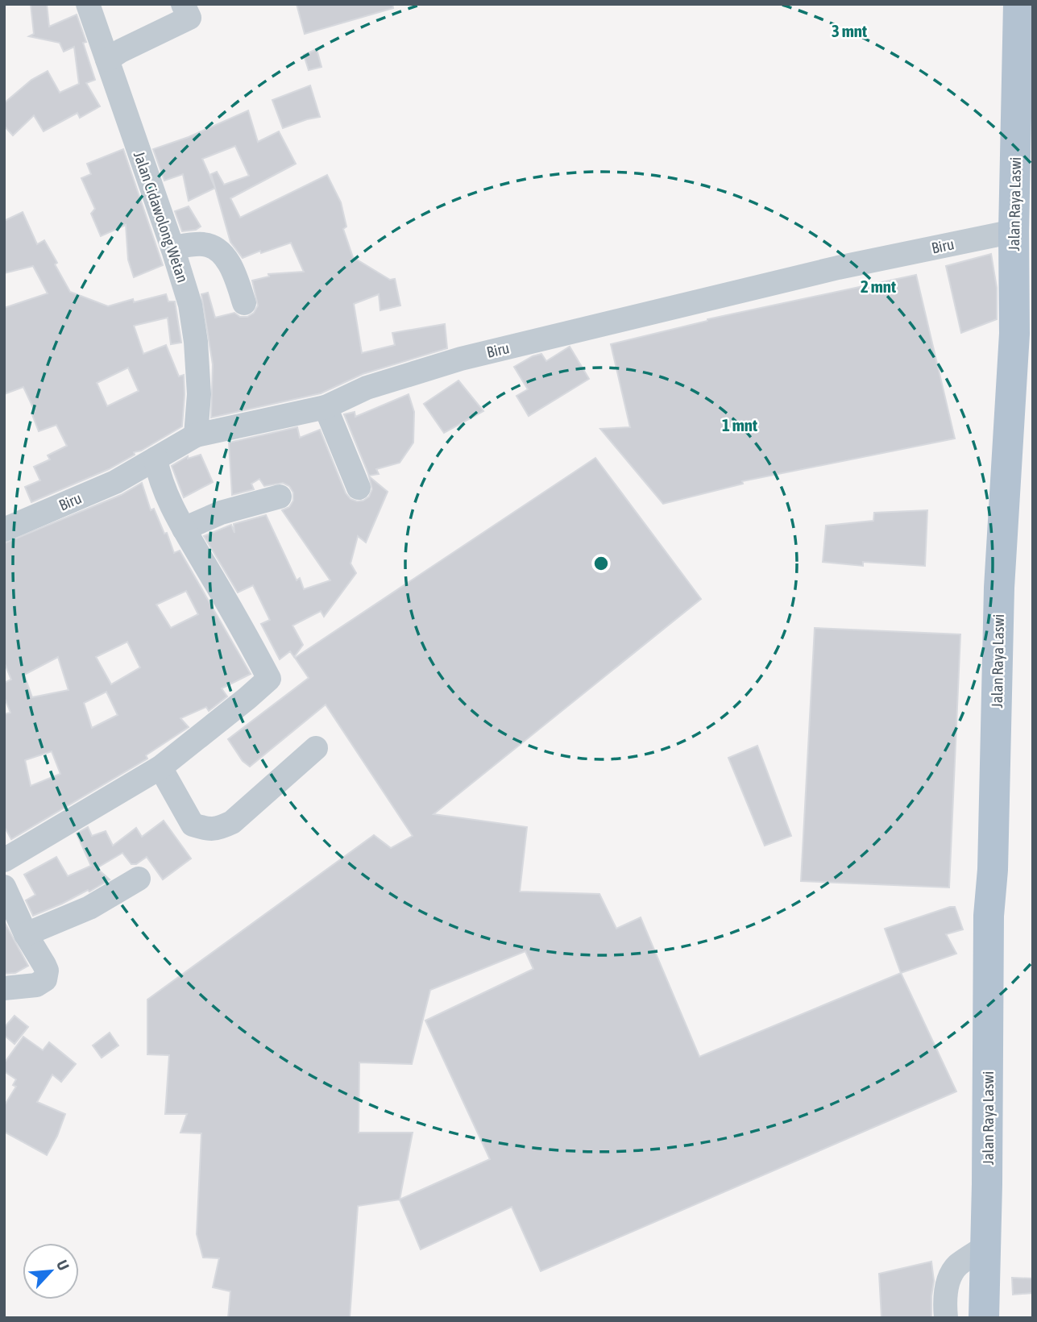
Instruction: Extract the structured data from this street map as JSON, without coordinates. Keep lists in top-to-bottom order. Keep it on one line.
{"streets":{"main road":["Jalan Raya Laswi"],"street":["Jalan Cidawolong Wetan","Biru"]},"crossings":[["Jalan Raya Laswi","Biru"],["Jalan Cidawolong Wetan","Biru"]],"north":"top right","rings":["3 mnt","2 mnt","1 mnt"]}
